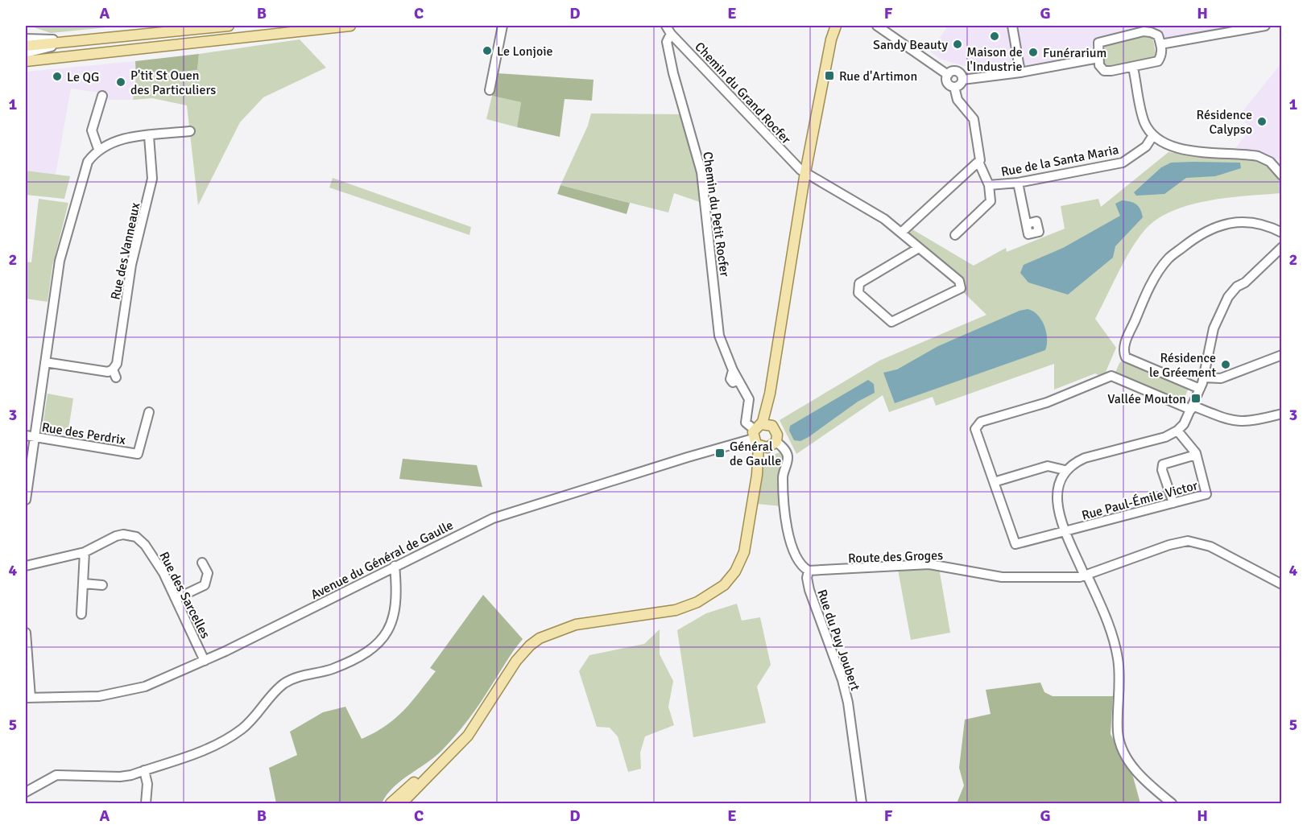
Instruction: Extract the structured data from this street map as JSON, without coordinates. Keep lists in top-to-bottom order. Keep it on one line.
{"streets":{"street":["Chemin du Grand Rocfer","Rue de la Santa Maria","Chemin du Petit Rocfer","Rue des Vanneaux","Rue des Perdrix","Rue Paul-Émile Victor","Route des Groges","Avenue du Général de Gaulle","Rue des Sarcelles","Rue du Puy Joubert"]},"crossings":[["Chemin du Grand Rocfer","Chemin du Petit Rocfer"],["Chemin du Petit Rocfer","Avenue du Général de Gaulle"],["Route des Groges","Rue du Puy Joubert"],["Avenue du Général de Gaulle","Rue des Sarcelles"]],"places":{"other":["Maison de l'Industrie","Sandy Beauty","Le Lonjoie","Funérarium","Le QG","P'tit St Ouen des Particuliers","Résidence Calypso","Résidence le Gréement"],"transit":["Rue d'Artimon","Vallée Mouton","Général de Gaulle"]},"grid":{"columns":["A","B","C","D","E","F","G","H"],"rows":["1","2","3","4","5"]}}
